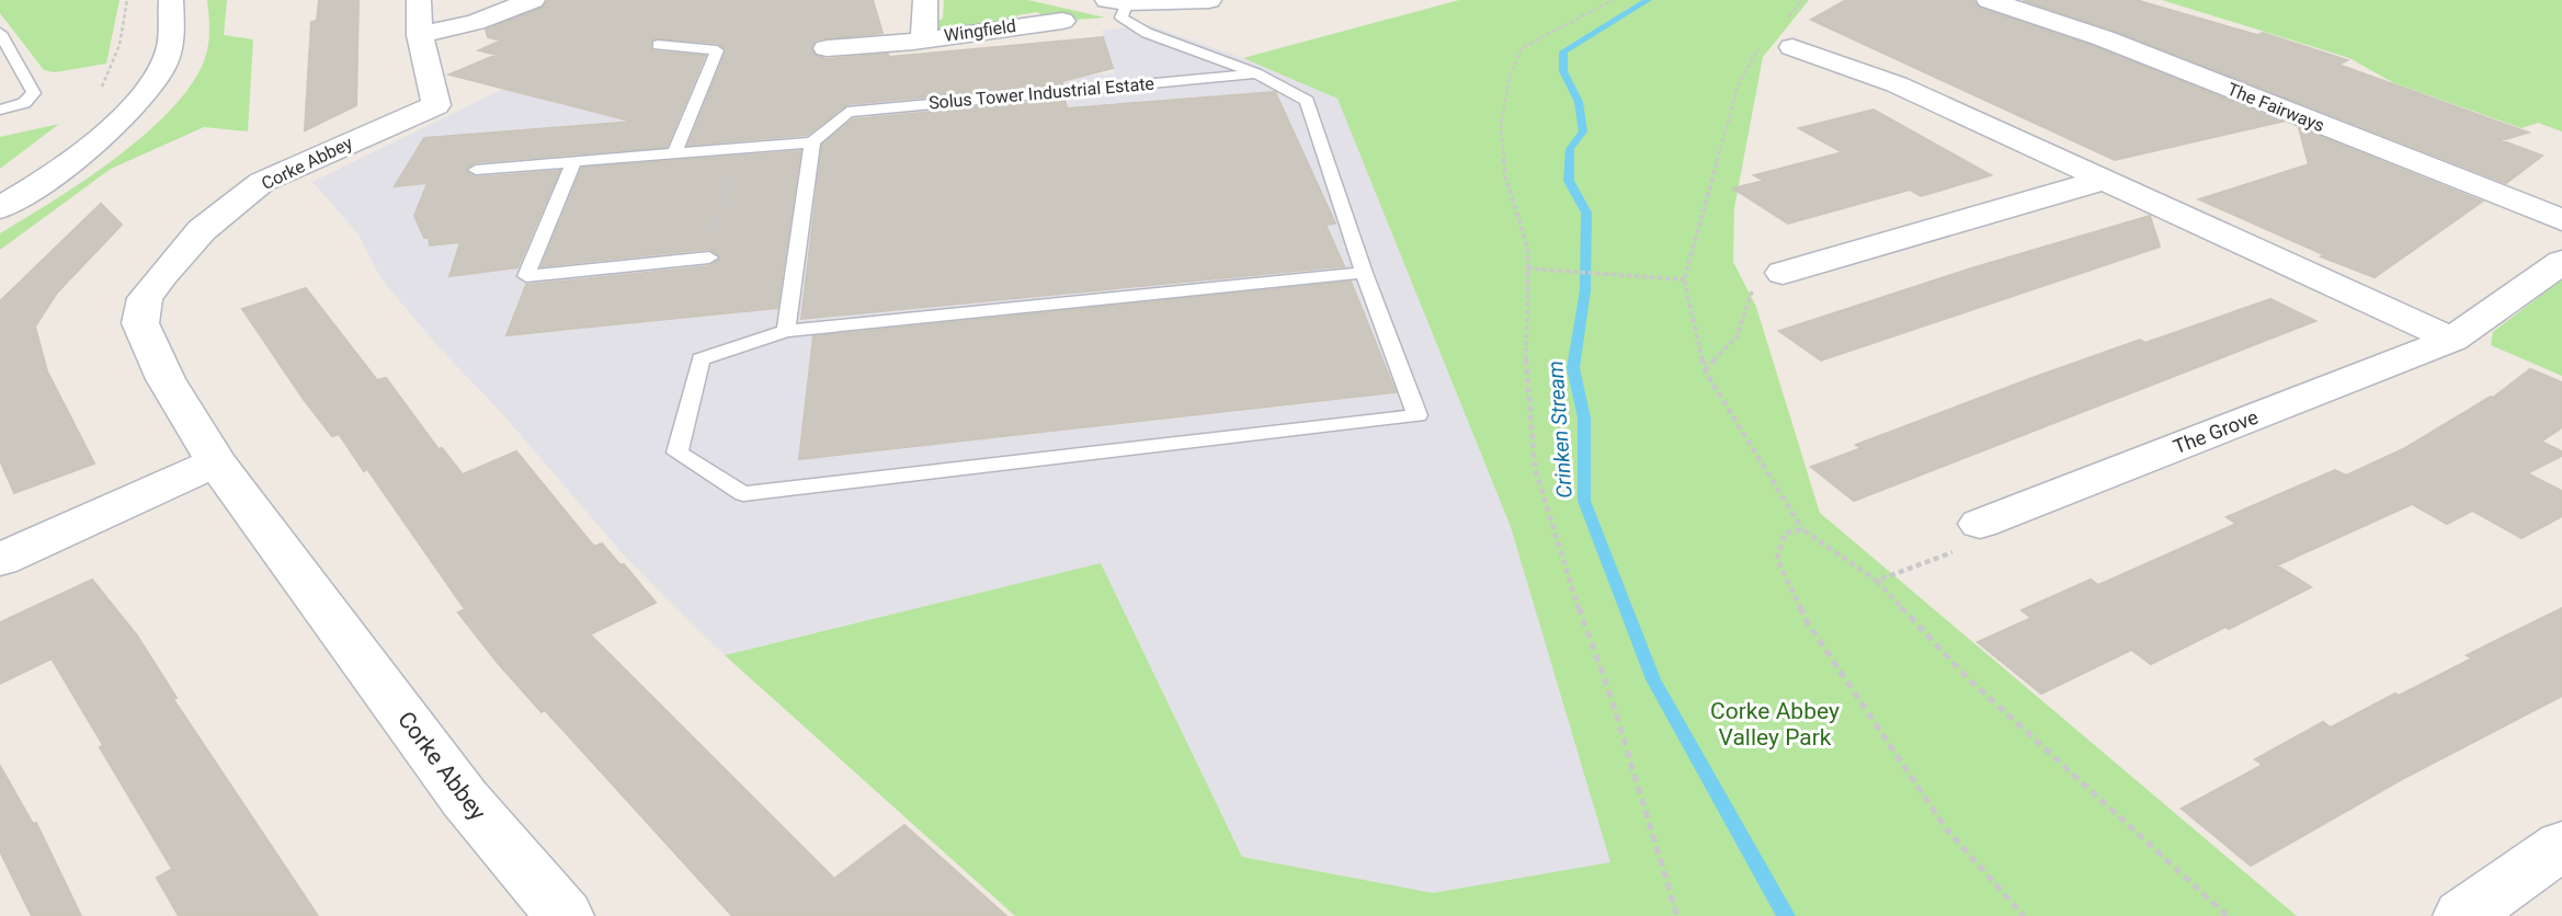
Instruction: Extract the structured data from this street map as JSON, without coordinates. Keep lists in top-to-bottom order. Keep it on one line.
{"streets":{"street":["Wingfield","The Fairways","Corke Abbey","The Grove"],"lane":["Solus Tower Industrial Estate"]},"water":["Crinken Stream"],"parks":["Corke Abbey Valley Park"]}
